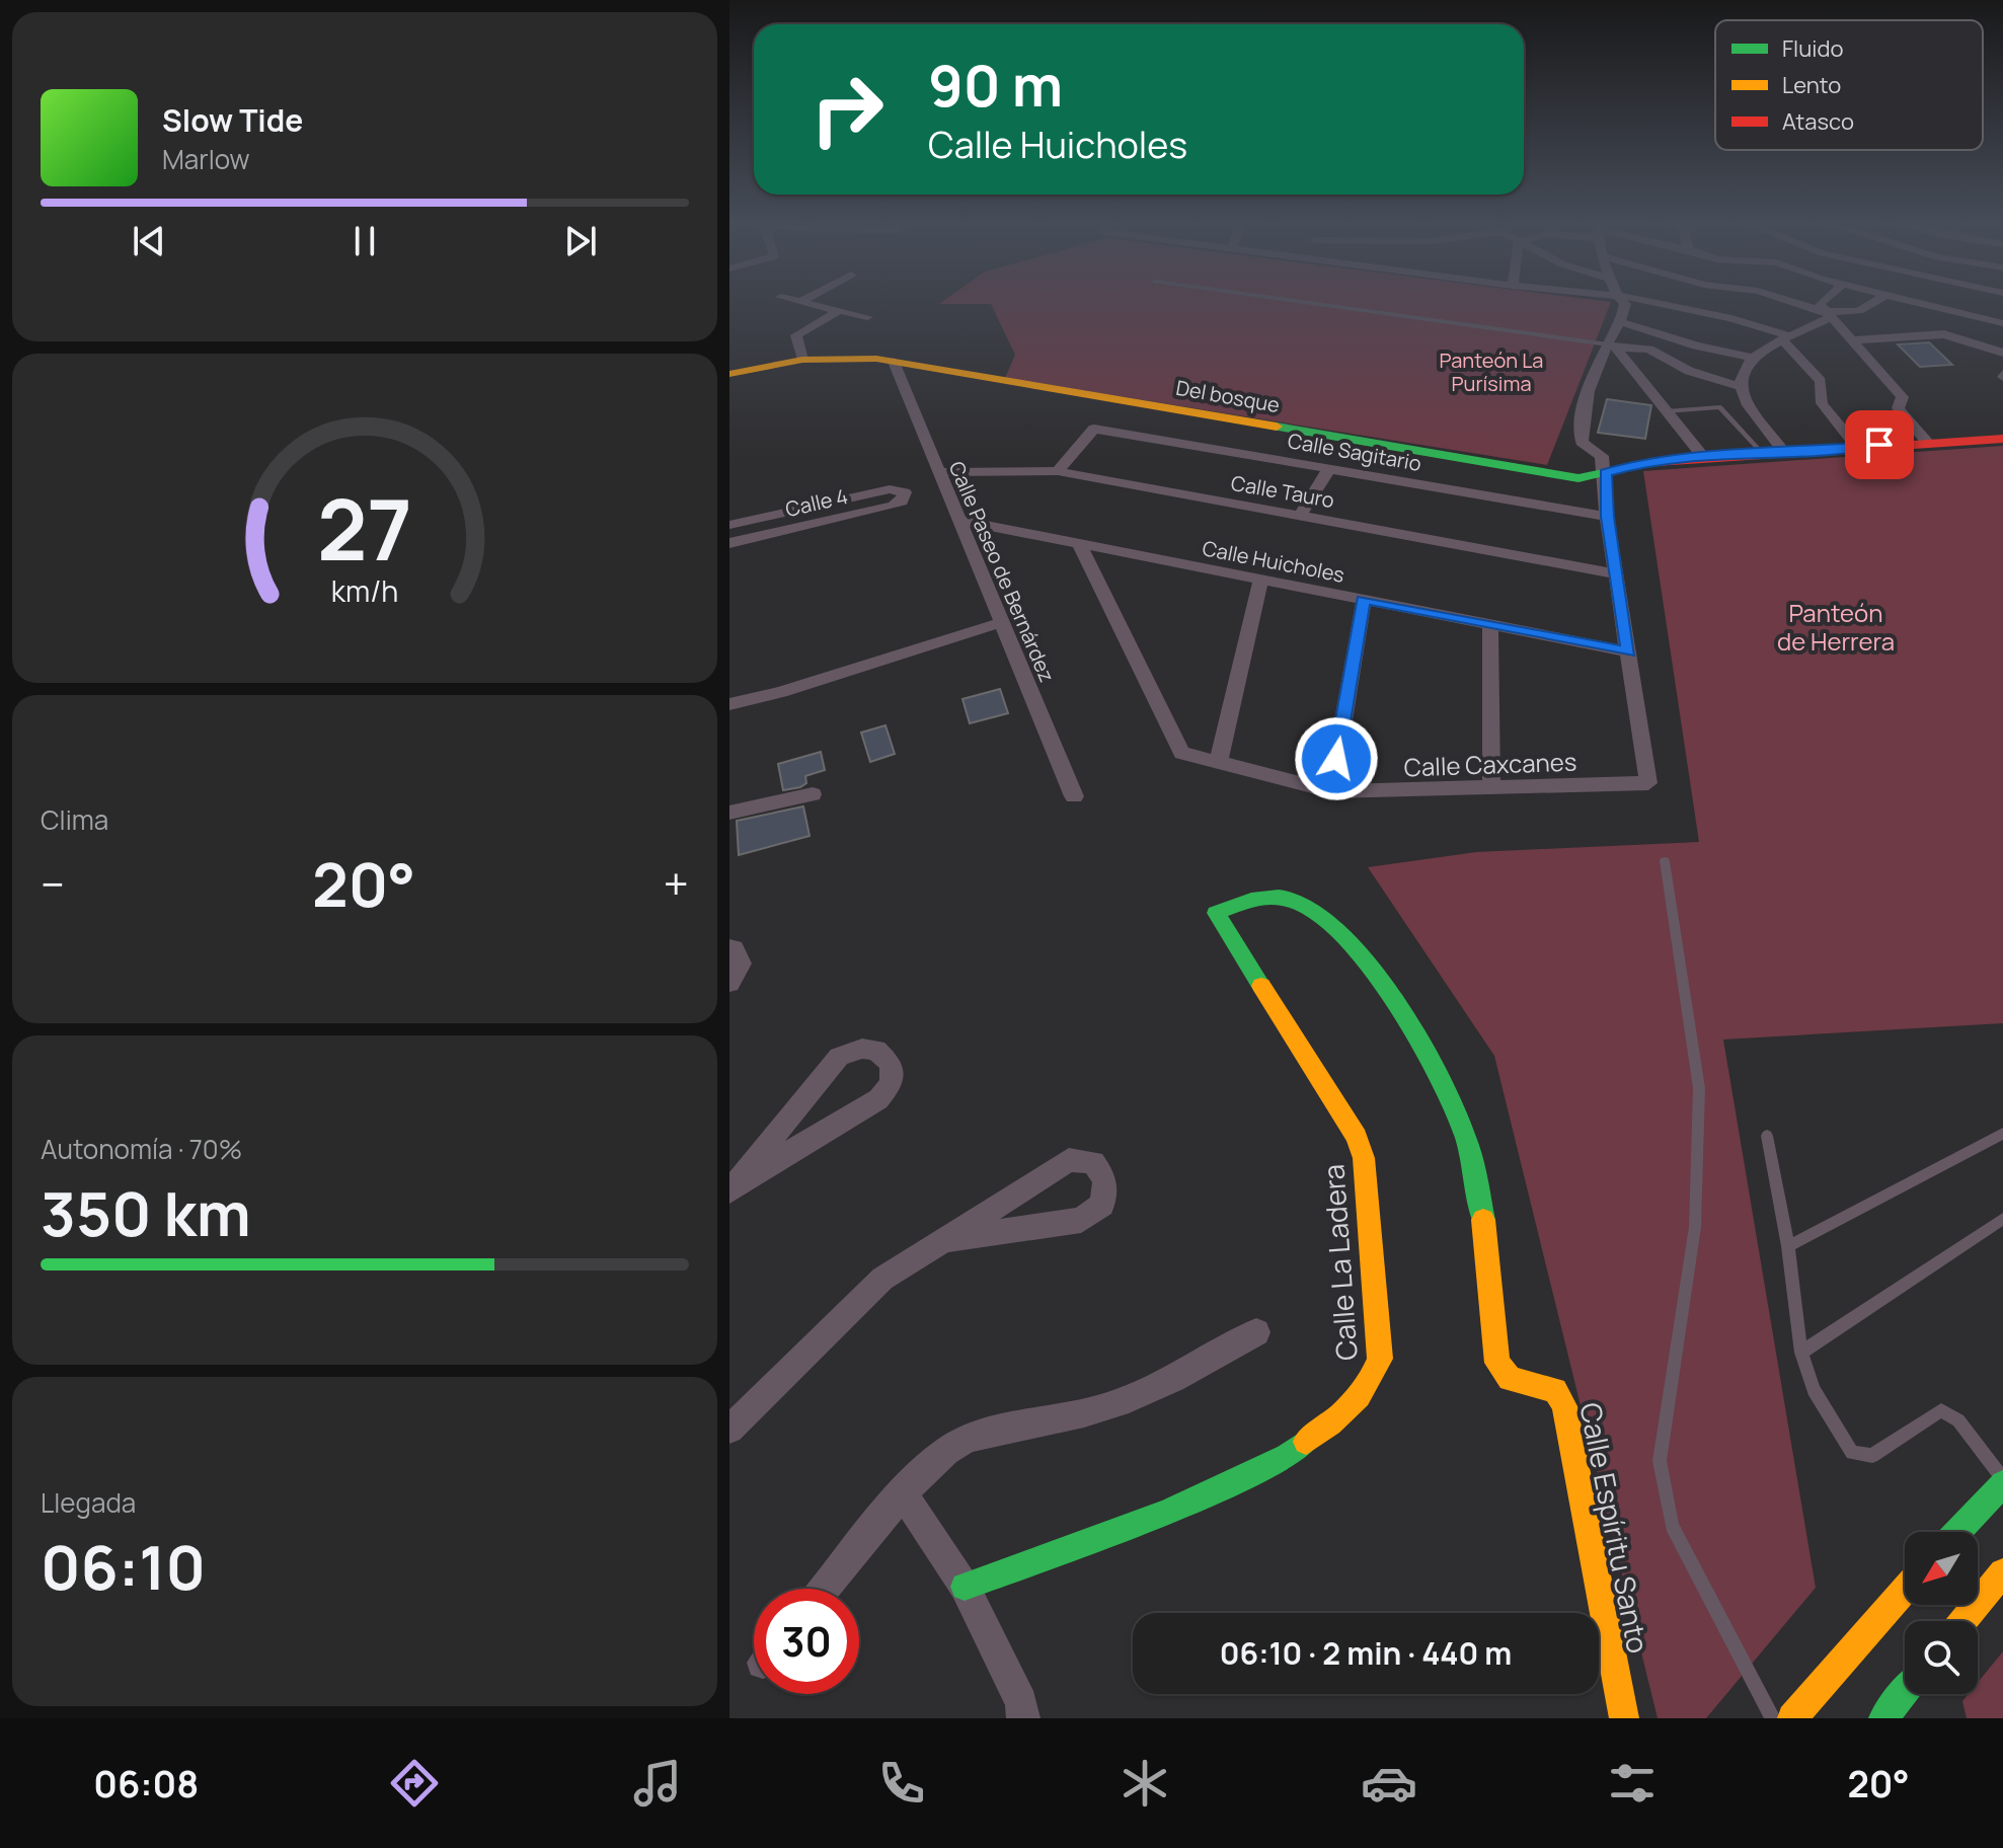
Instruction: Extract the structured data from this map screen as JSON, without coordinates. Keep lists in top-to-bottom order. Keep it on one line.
{"streets":{"main road":["Del bosque","Calle La Ladera","Calle Espíritu Santo"],"street":["Calle Sagitario","Calle Tauro","Calle 4","Calle Huicholes","Calle Paseo de Bernárdez","Calle Caxcanes"]},"crossings":[["Del bosque","Calle Paseo de Bernárdez"],["Calle Sagitario","Calle Tauro"],["Calle Tauro","Calle Paseo de Bernárdez"],["Calle Huicholes","Calle Paseo de Bernárdez"],["Calle Huicholes","Calle Caxcanes"],["Calle La Ladera","Calle Espíritu Santo"]],"parks":["Panteón La Purísima","Panteón de Herrera"],"legend":["Fluido","Lento","Atasco"],"north":"bottom left","page":{"turn":["90 m","Calle Huicholes"],"song":["Slow Tide","Marlow"],"tile":["Clima",["Autonomía · 70%","350 km"],["Llegada","06:10"]],"heat":["−","20°","+"],"limit":"30","trip":"06:10 · 2 min · 440 m","tabs":["06:08","20°"],"gauge":["27","km/h"]}}
